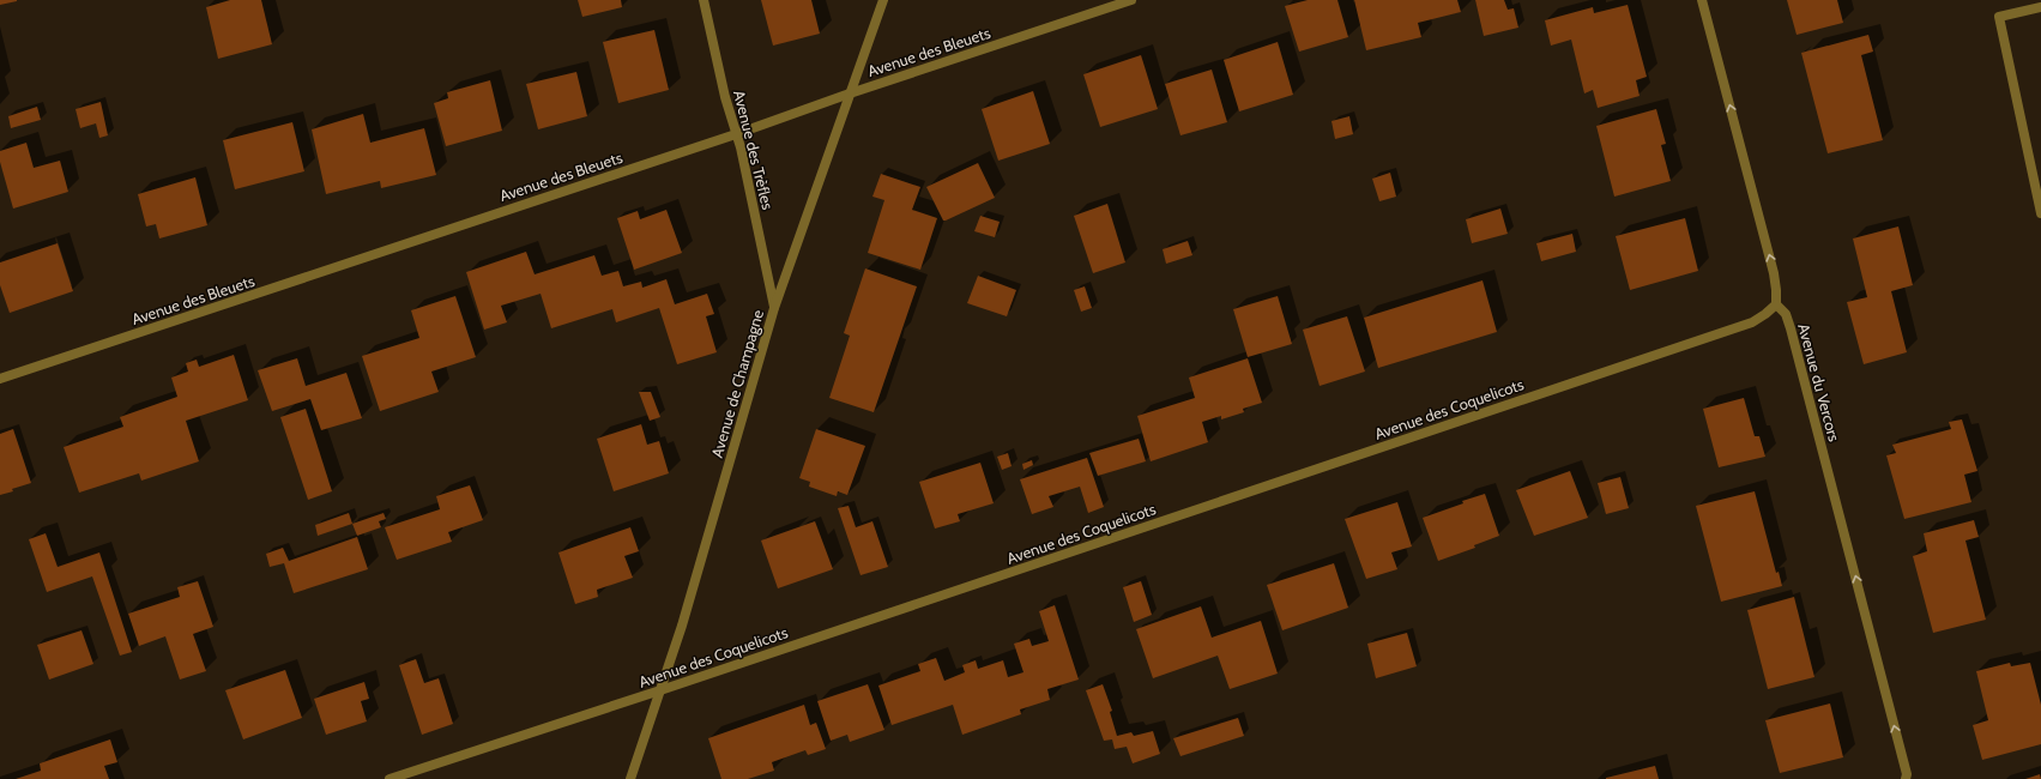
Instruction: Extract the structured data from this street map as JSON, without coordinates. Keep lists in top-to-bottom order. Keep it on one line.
{"streets":{"street":["Avenue des Bleuets","Avenue des Trèfles","Avenue du Vercors","Avenue de Champagne","Avenue des Coquelicots"]},"crossings":[["Avenue des Bleuets","Avenue des Trèfles"],["Avenue des Bleuets","Avenue de Champagne"],["Avenue des Trèfles","Avenue de Champagne"],["Avenue du Vercors","Avenue des Coquelicots"],["Avenue de Champagne","Avenue des Coquelicots"]],"one_way":["Avenue du Vercors"]}
